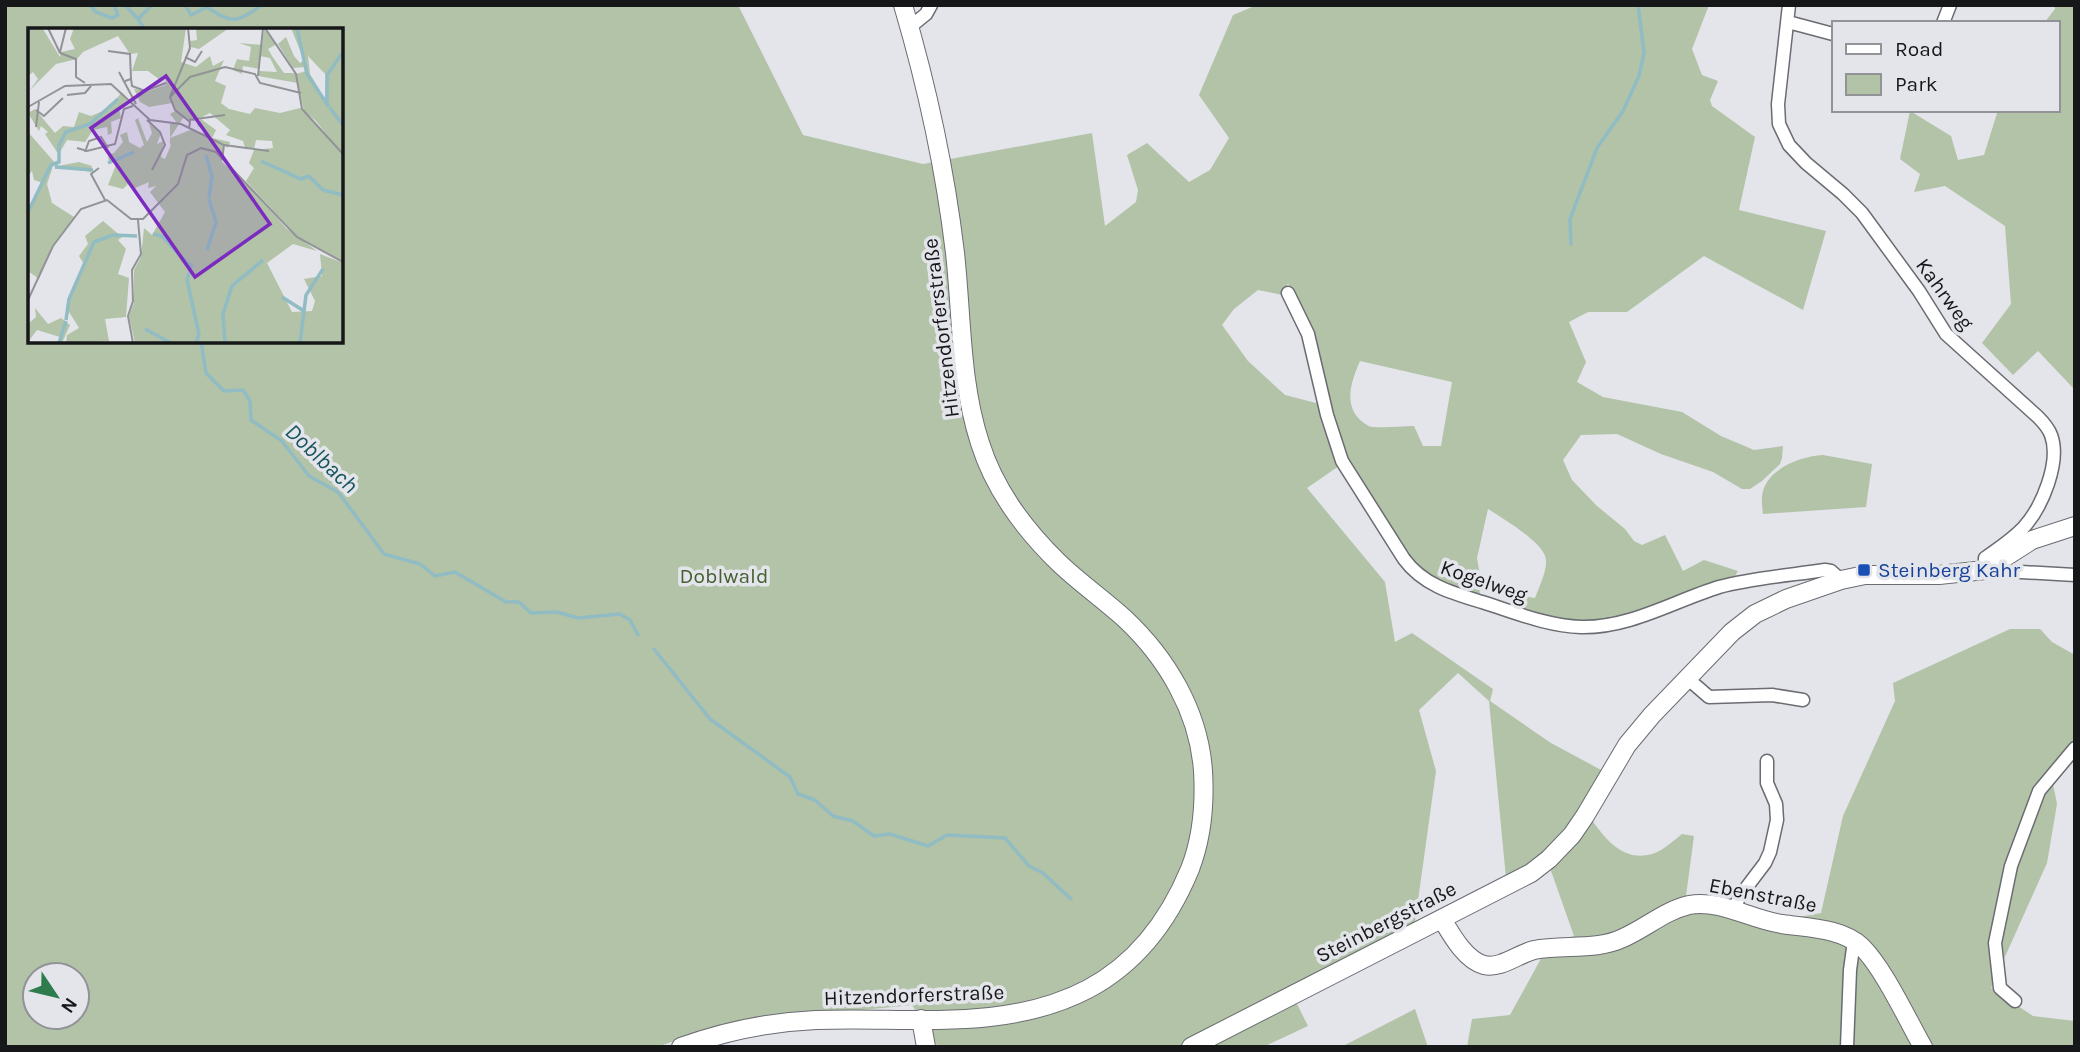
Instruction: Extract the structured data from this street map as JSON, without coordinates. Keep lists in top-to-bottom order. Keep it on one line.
{"streets":{"main road":["Hitzendorferstraße","Ebenstraße","Steinbergstraße"],"street":["Kahrweg","Kogelweg"]},"crossings":[["Kahrweg","Steinbergstraße"],["Kogelweg","Steinbergstraße"],["Ebenstraße","Steinbergstraße"]],"water":["Doblbach"],"parks":["Doblwald"],"places":{"transit":["Steinberg Kahr"]},"legend":["Road","Park"],"north":"bottom right"}
